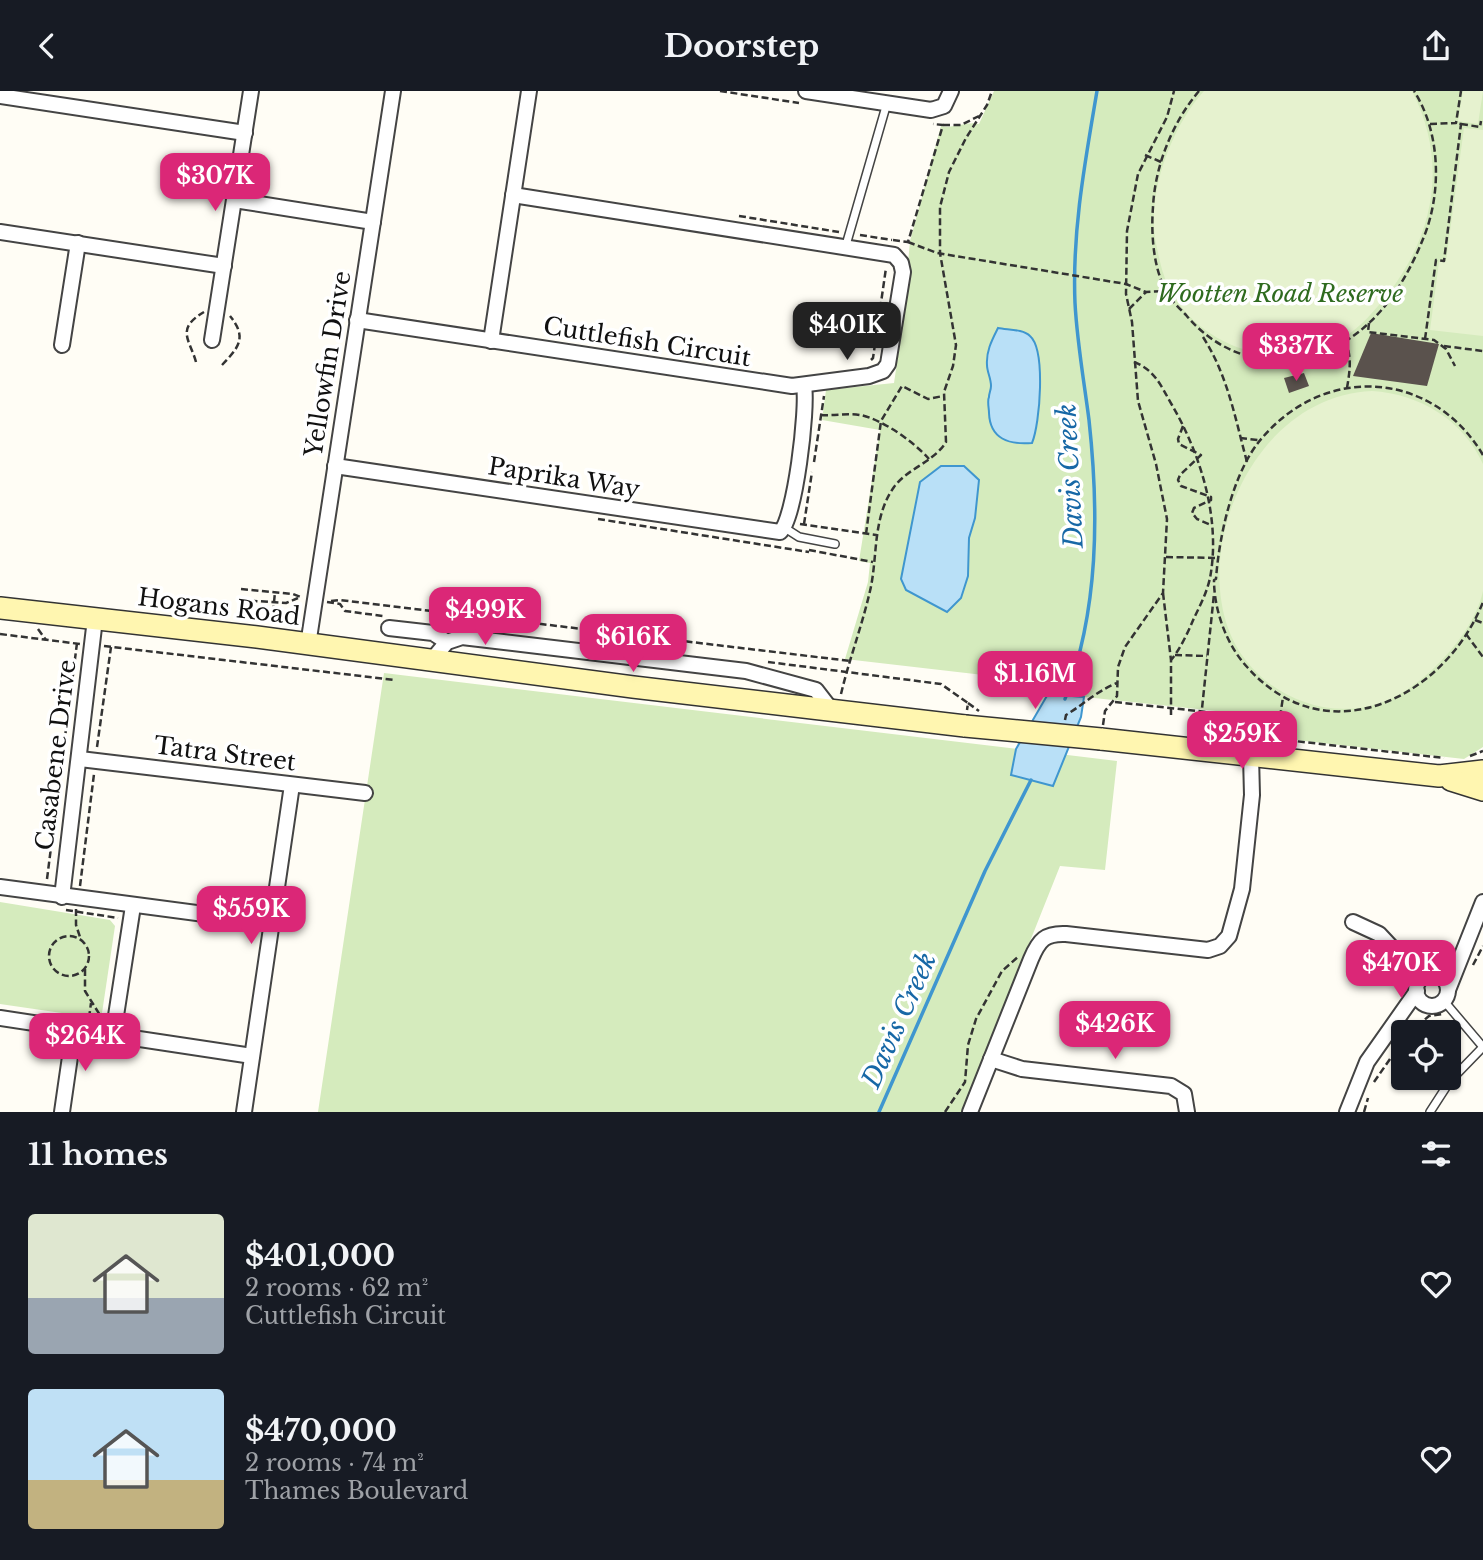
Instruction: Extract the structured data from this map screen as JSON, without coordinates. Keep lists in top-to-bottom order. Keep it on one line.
{"streets":{"street":["Cuttlefish Circuit","Yellowfin Drive","Paprika Way","Hogans Road","Tatra Street","Casabene Drive"]},"crossings":[["Cuttlefish Circuit","Yellowfin Drive"],["Yellowfin Drive","Paprika Way"],["Yellowfin Drive","Hogans Road"],["Hogans Road","Casabene Drive"],["Tatra Street","Casabene Drive"]],"water":["Davis Creek"],"parks":["Wootten Road Reserve"],"page":{"header":"Doorstep","price":["$307K","$401K","$337K","$499K","$616K","$1.16M","$259K","$559K","$470K","$426K","$264K"],"heading":"11 homes","list":[{"name":"$401,000","note":"2 rooms · 62 m² · Cuttlefish Circuit"},{"name":"$470,000","note":"2 rooms · 74 m² · Thames Boulevard"}]}}
